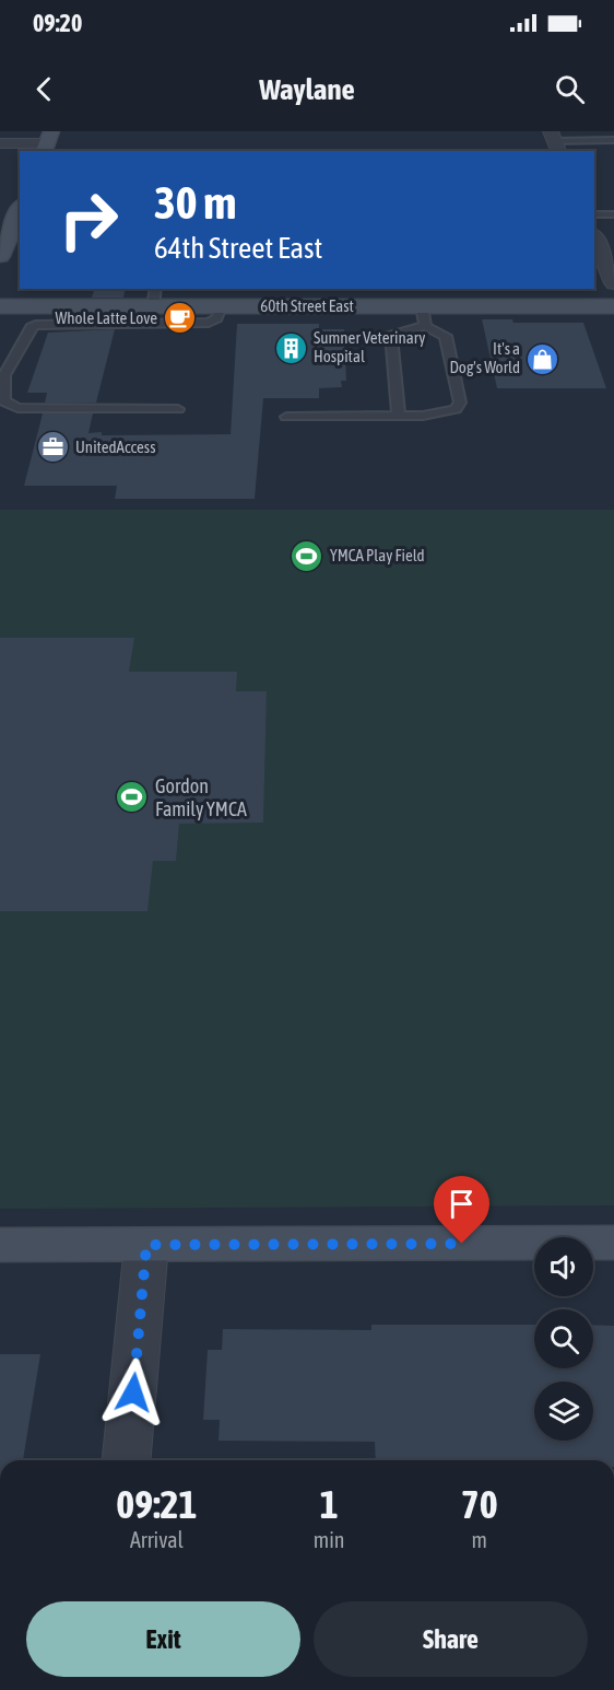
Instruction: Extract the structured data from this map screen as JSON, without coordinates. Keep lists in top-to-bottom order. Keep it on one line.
{"streets":{"street":["60th Street East"]},"places":{"cafe":["Whole Latte Love"],"building":["Sumner Veterinary Hospital"],"shop":["It's a Dog's World"],"office":["UnitedAccess"],"sports":["YMCA Play Field","Gordon Family YMCA"]},"page":{"status":"09:20","header":"Waylane","turn":["30 m","64th Street East"],"eta":["09:21","Arrival","1","min","70","m"],"buttons":["Exit","Share"]}}
